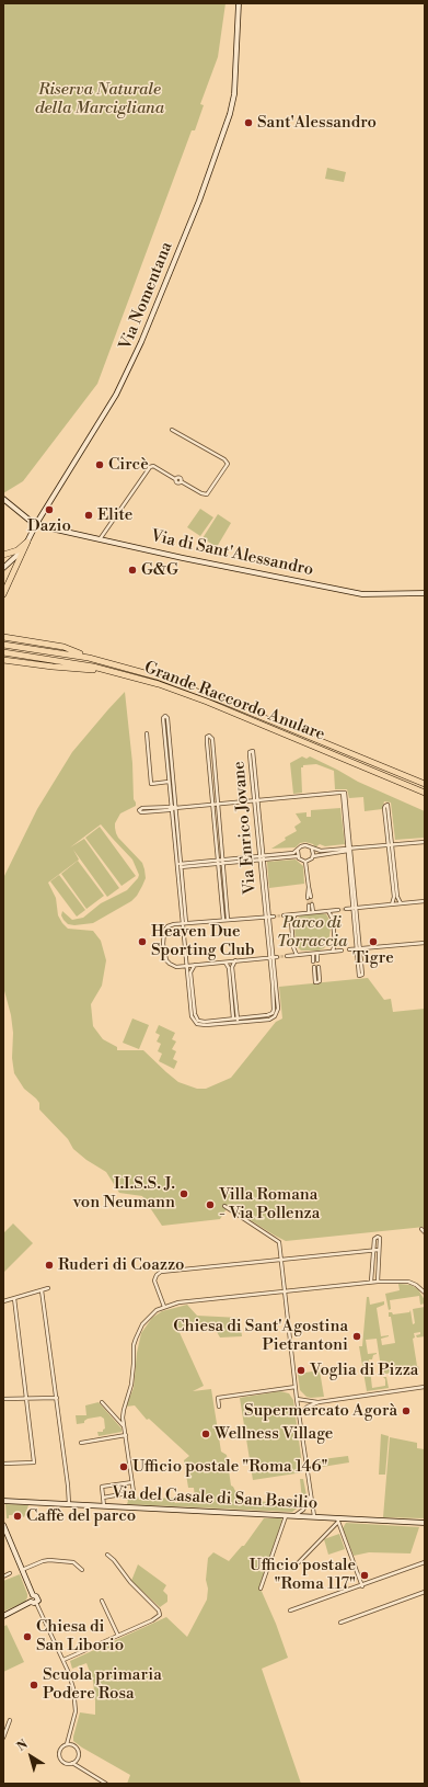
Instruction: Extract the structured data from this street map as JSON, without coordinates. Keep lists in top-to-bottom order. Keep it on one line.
{"streets":{"highway":["Grande Raccordo Anulare"],"street":["Via Nomentana","Via di Sant'Alessandro","Via Enrico Jovane","Via del Casale di San Basilio"]},"crossings":[["Via Nomentana","Via di Sant'Alessandro"]],"parks":["Riserva Naturale della Marcigliana","Parco di Torraccia"],"places":["Sant'Alessandro","Circè","Dazio","Elite","G&G","Heaven Due Sporting Club","Tigre","I.I.S.S. J. von Neumann","Villa Romana - Via Pollenza","Ruderi di Coazzo","Chiesa di Sant'Agostina Pietrantoni","Voglia di Pizza","Supermercato Agorà","Wellness Village","Ufficio postale \"Roma 146\"","Caffè del parco","Ufficio postale \"Roma 117\"","Chiesa di San Liborio","Scuola primaria Podere Rosa"],"north":"top left"}
